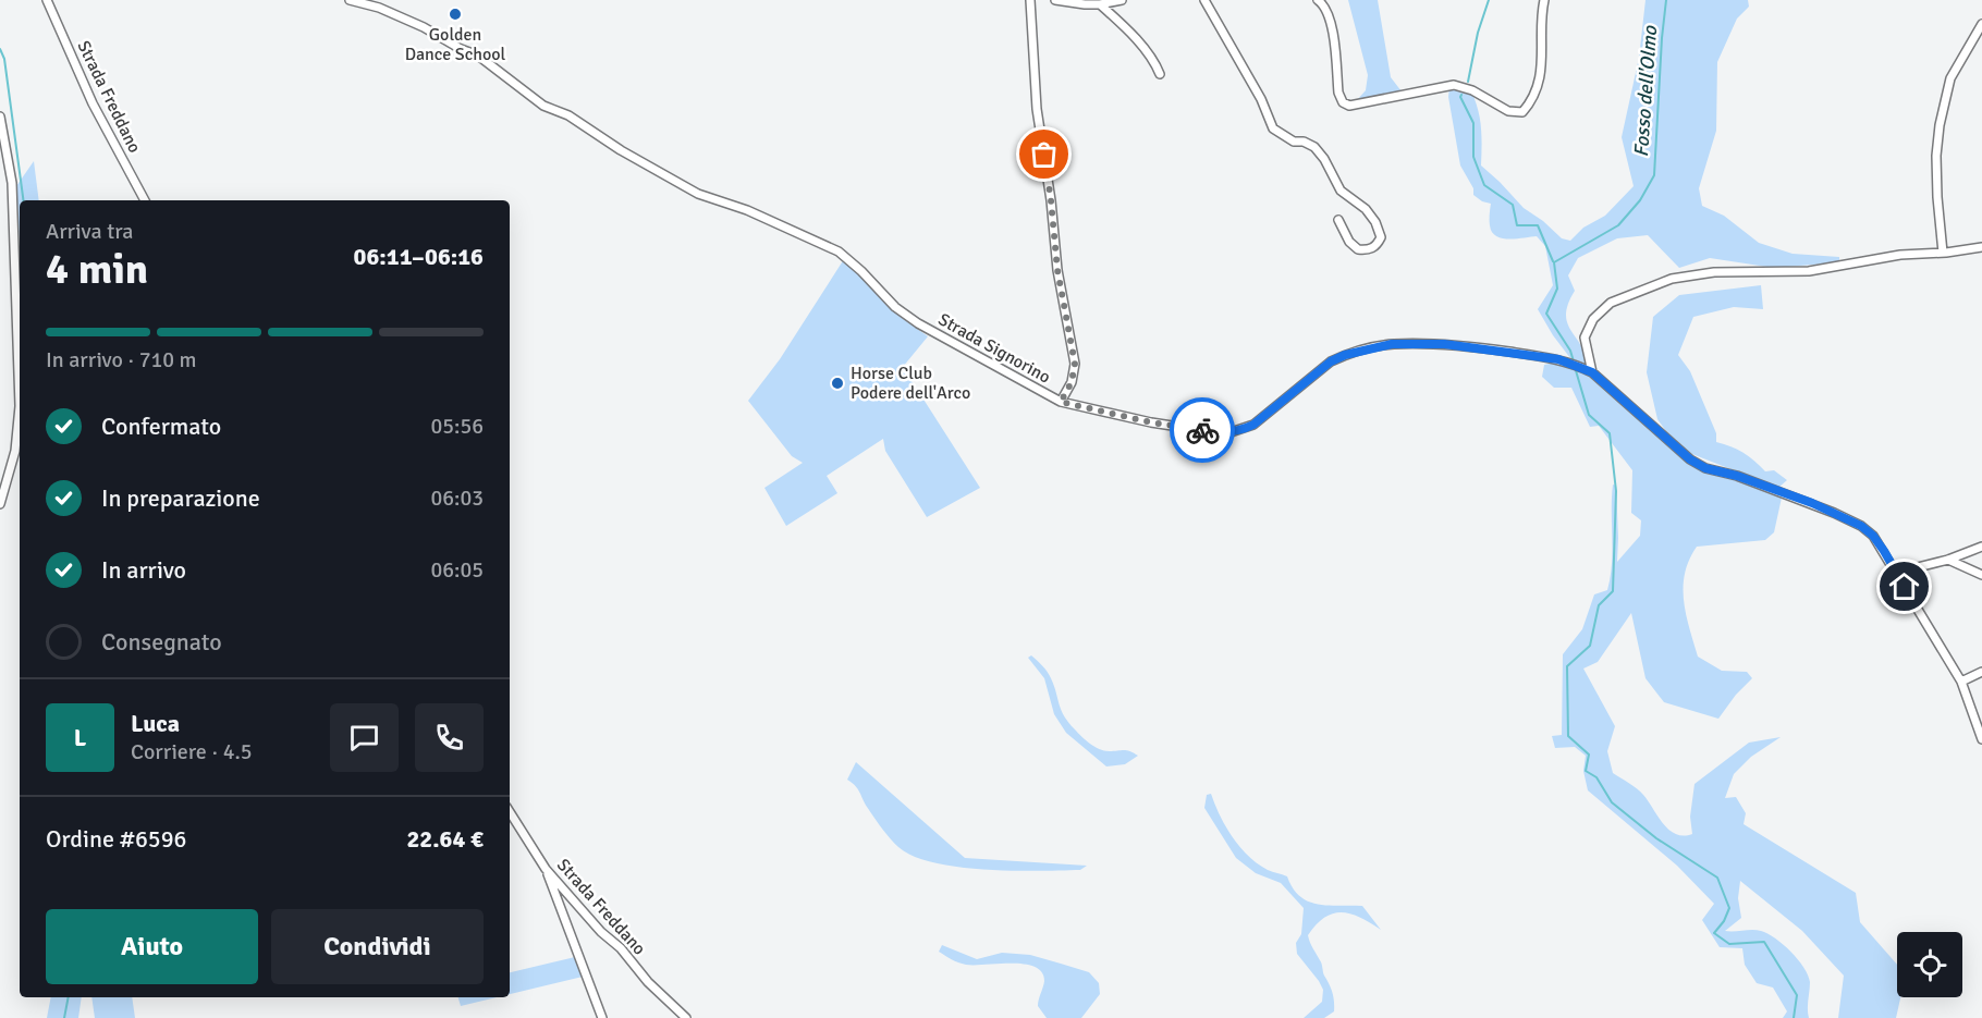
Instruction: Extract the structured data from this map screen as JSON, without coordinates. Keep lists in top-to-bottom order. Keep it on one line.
{"streets":{"street":["Strada Freddano","Strada Signorino"]},"water":["Fosso dell'Olmo"],"places":["Golden Dance School","Horse Club Podere dell'Arco"],"page":{"heading":["4 min","Arriva tra","06:11–06:16"],"panel":["Luca","Corriere · 4.5","Ordine #6596","22.64 €"],"bar":"In arrivo · 710 m","list":[["Confermato","05:56"],["In preparazione","06:03"],["In arrivo","06:05"],"Consegnato"],"round":"L","buttons":["Aiuto","Condividi"]}}
